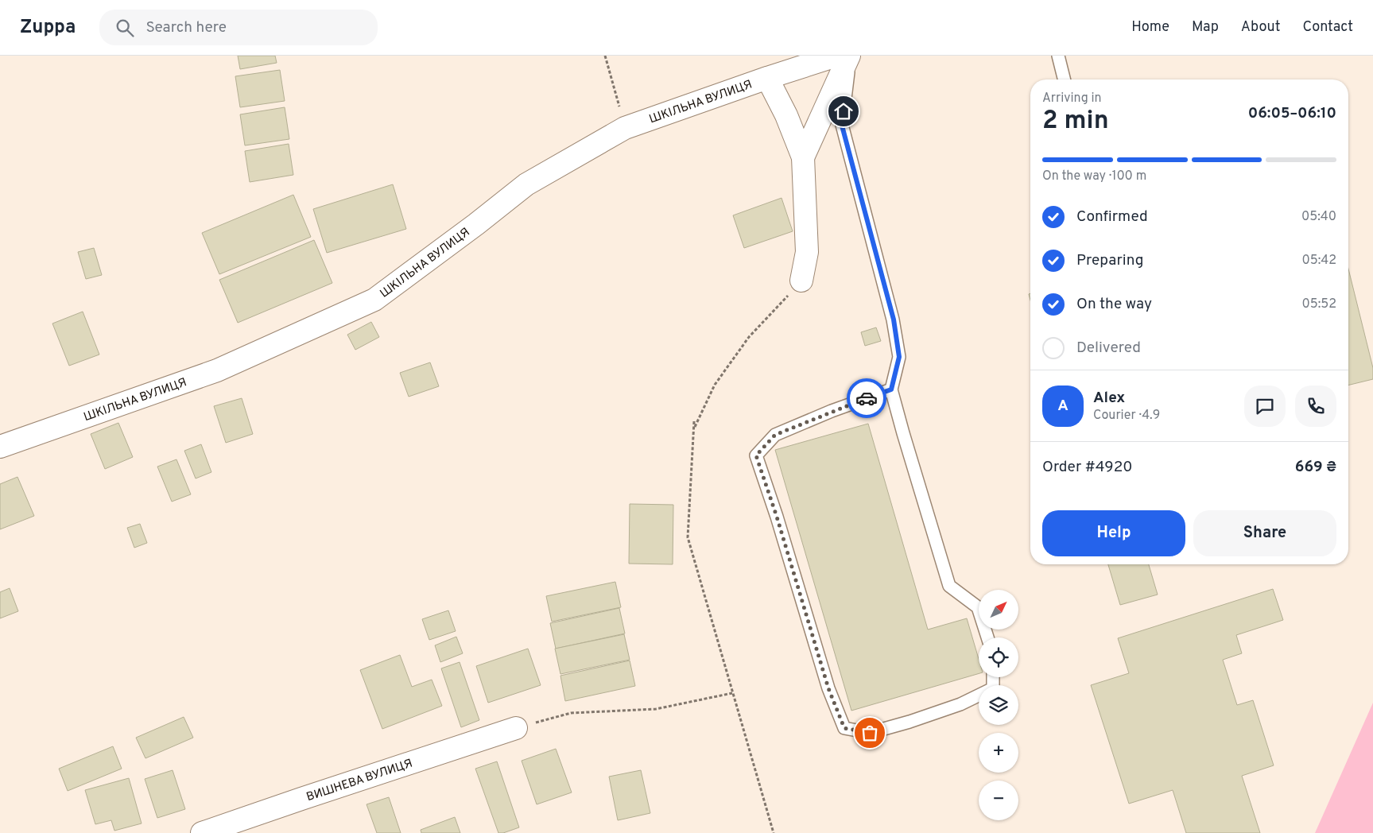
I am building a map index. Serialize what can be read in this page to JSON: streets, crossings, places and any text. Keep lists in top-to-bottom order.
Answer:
{
  "streets": {
    "street": ["ШКІЛЬНА ВУЛИЦЯ", "ВИШНЕВА ВУЛИЦЯ"]
  },
  "north": "top right",
  "page": {
    "header": "Zuppa",
    "search": "Search here",
    "nav": [
      "Home",
      "Map",
      "About",
      "Contact"
    ],
    "heading": ["2 min", "Arriving in", "06:05–06:10"],
    "panel": [
      "Alex",
      "Courier · 4.9",
      "Order #4920",
      "669 ₴"
    ],
    "bar": "On the way · 100 m",
    "list": [
      ["Confirmed", "05:40"],
      ["Preparing", "05:42"],
      ["On the way", "05:52"],
      "Delivered"
    ],
    "round": "A",
    "buttons": ["Help", "Share"],
    "map_buttons": ["+", "−"]
  }
}
